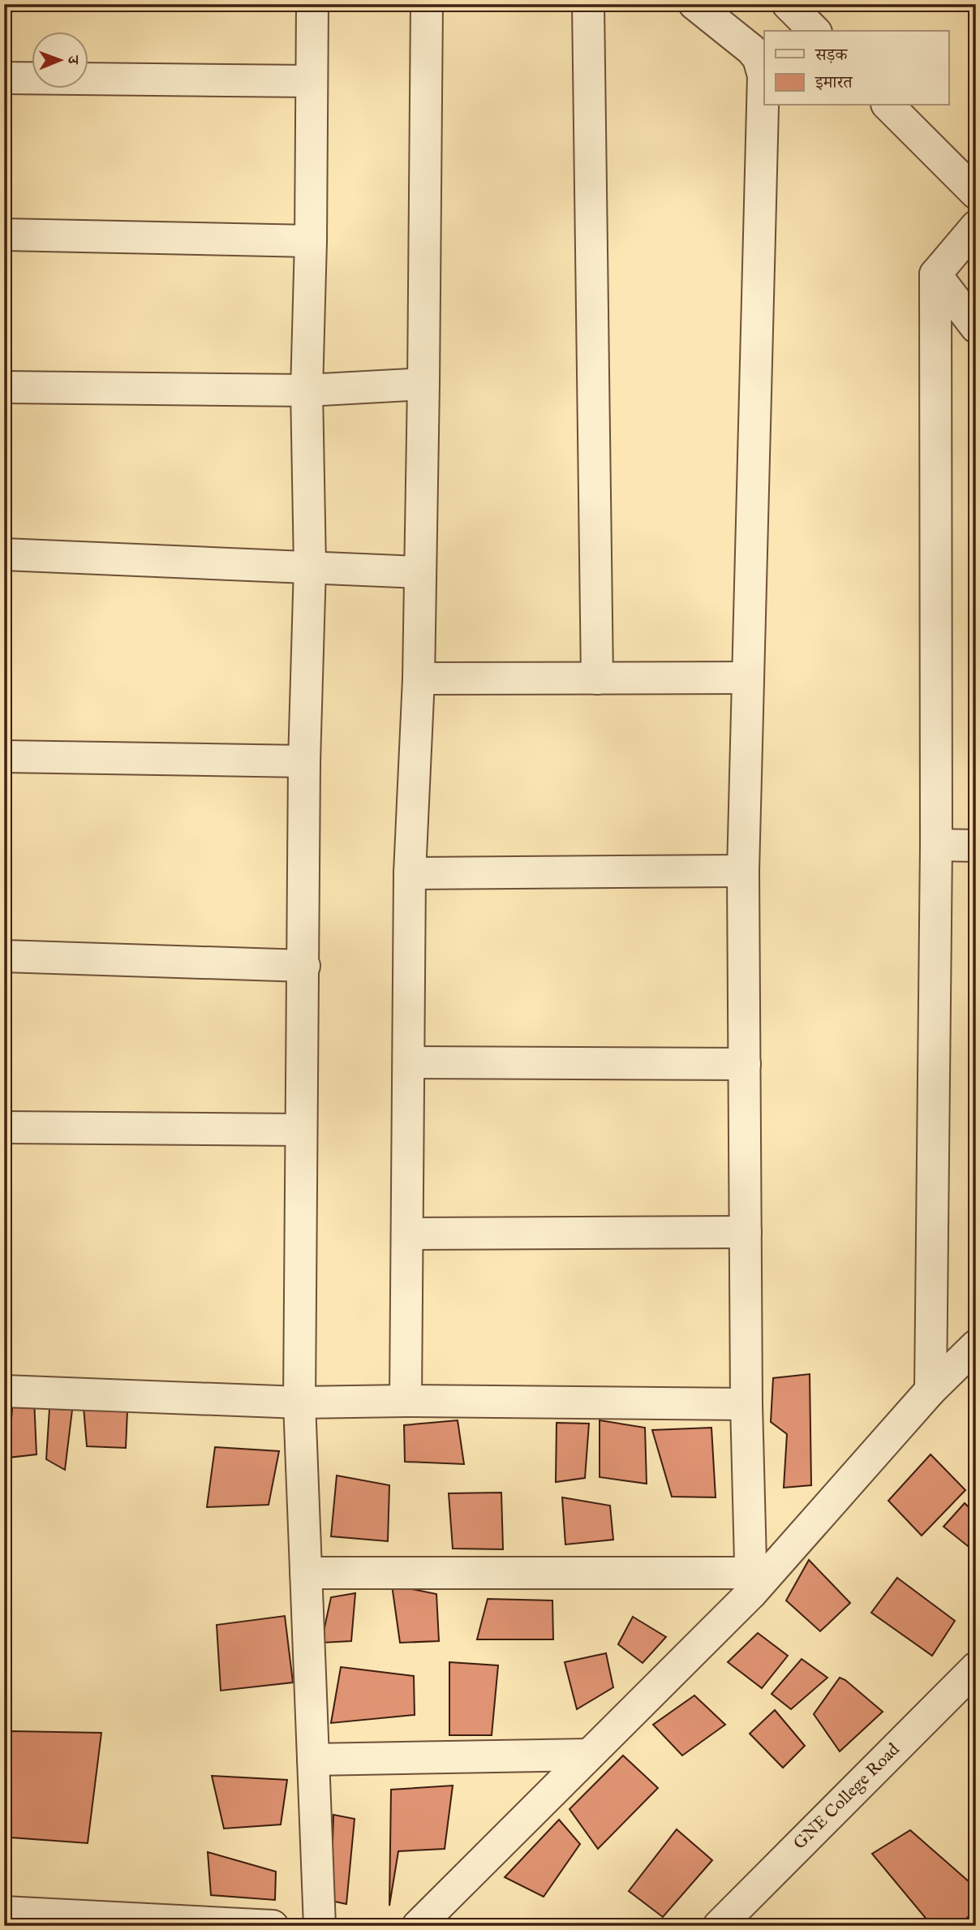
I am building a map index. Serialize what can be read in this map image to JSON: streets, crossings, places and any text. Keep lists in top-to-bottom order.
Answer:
{
  "streets": {
    "street": ["GNE College Road"]
  },
  "legend": ["सड़क", "इमारत"],
  "north": "right"
}
